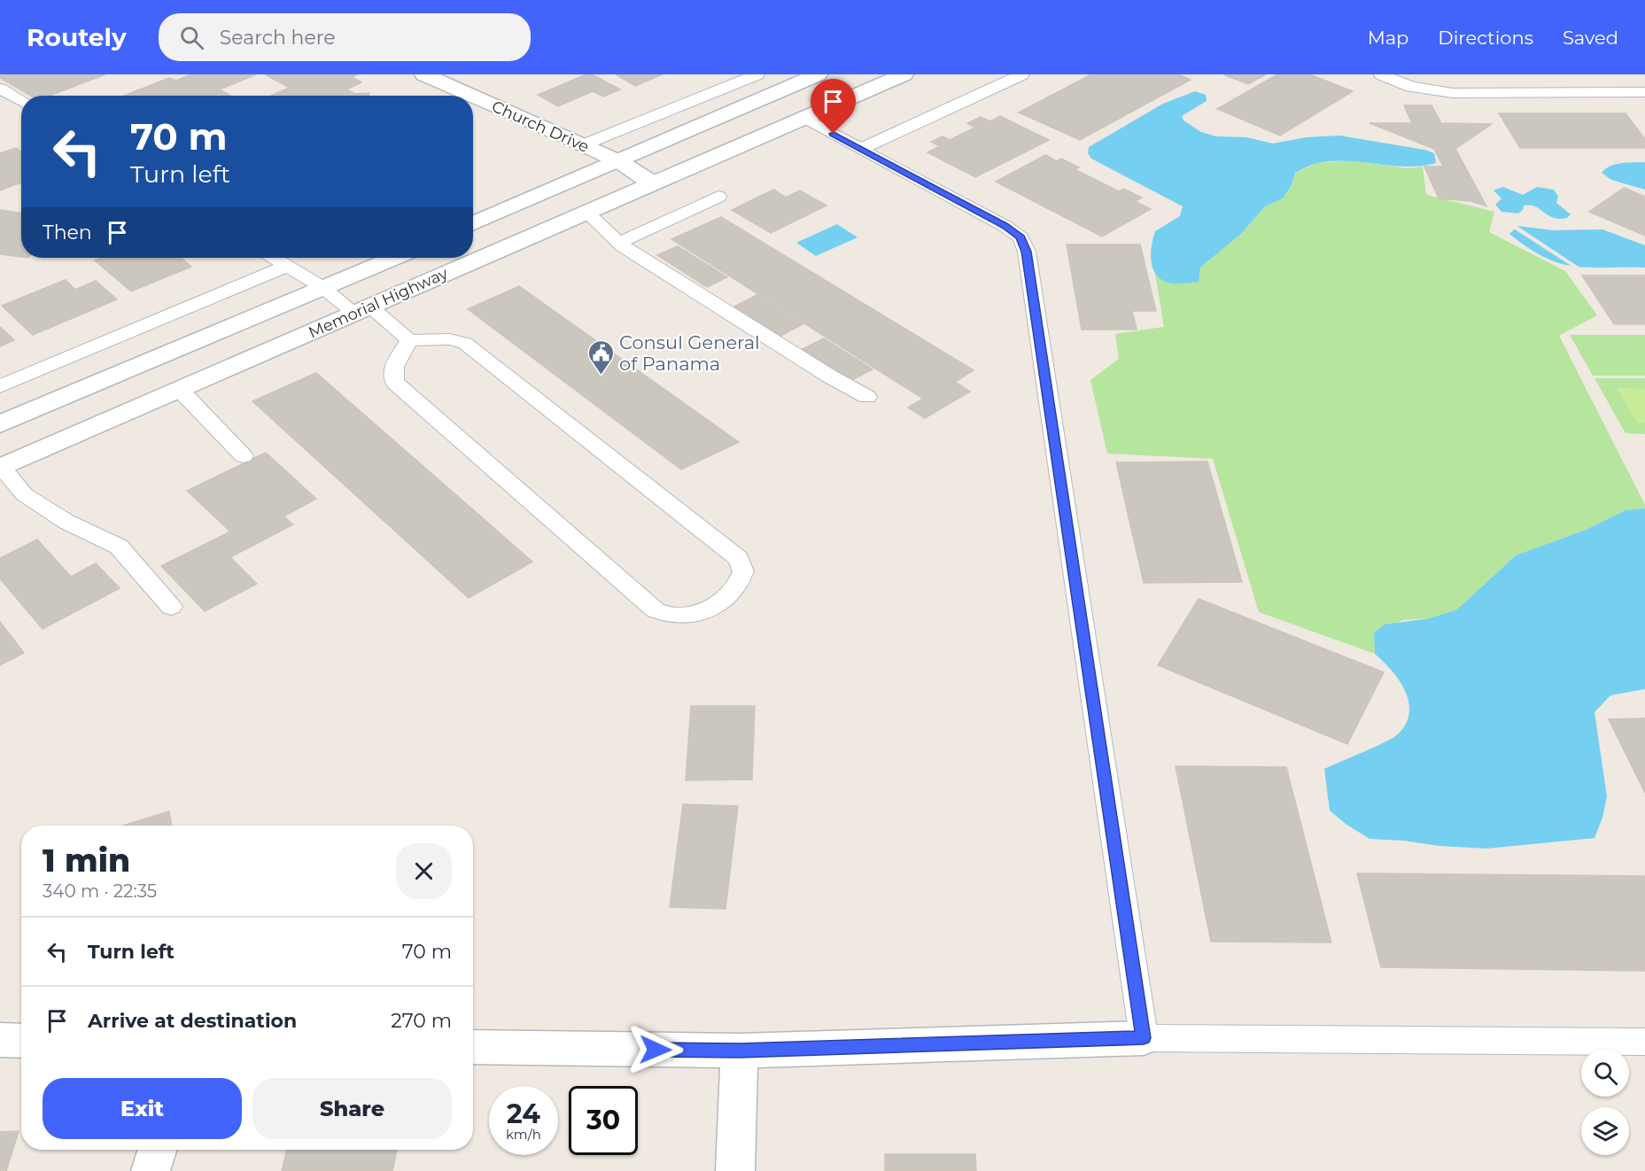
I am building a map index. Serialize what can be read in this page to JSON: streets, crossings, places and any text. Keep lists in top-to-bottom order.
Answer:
{
  "streets": {
    "main road": ["Church Drive", "Memorial Highway"]
  },
  "crossings": [
    ["Church Drive", "Memorial Highway"]
  ],
  "places": {
    "public building": ["Consul General of Panama"]
  },
  "page": {
    "header": "Routely",
    "search": "Search here",
    "nav": ["Map", "Directions", "Saved"],
    "turn": ["70 m", "Turn left"],
    "then": "Then",
    "heading": ["1 min", "340 m · 22:35"],
    "list": [
      {
        "name": "Turn left",
        "value": "70 m"
      },
      {
        "name": "Arrive at destination",
        "value": "270 m"
      }
    ],
    "buttons": ["Exit", "Share"],
    "speed": "24 km/h",
    "limit": "30"
  }
}
